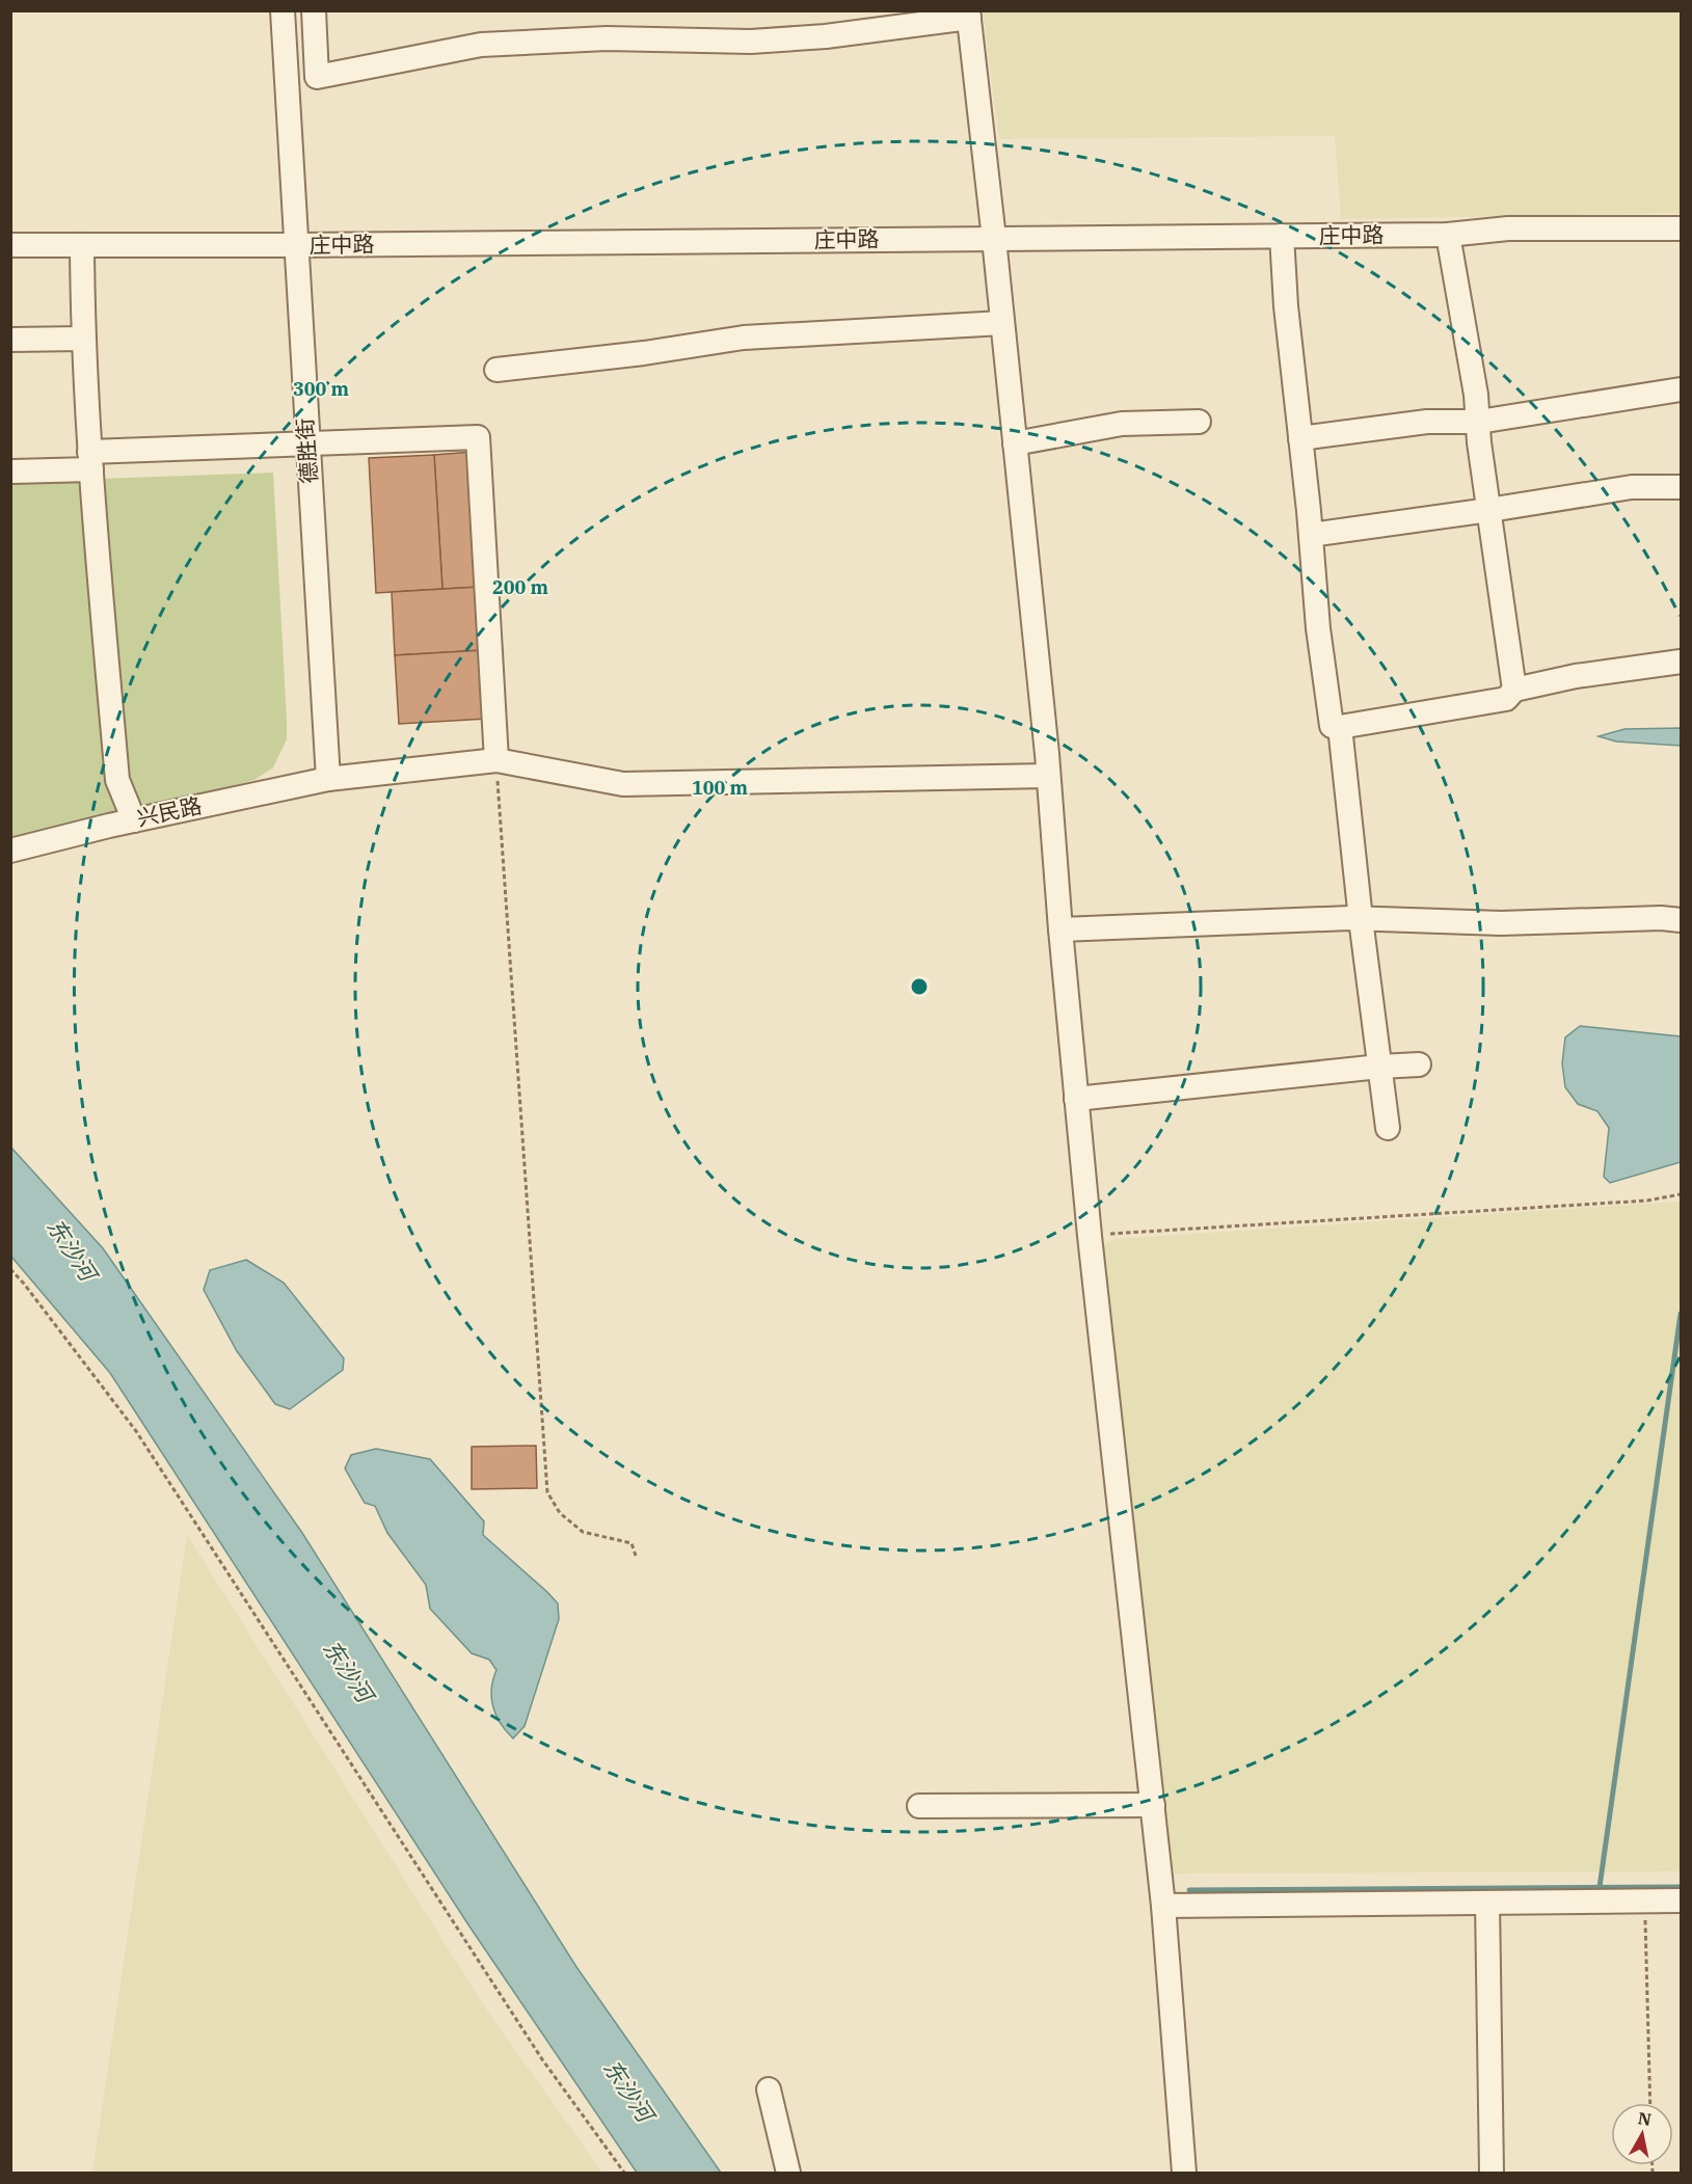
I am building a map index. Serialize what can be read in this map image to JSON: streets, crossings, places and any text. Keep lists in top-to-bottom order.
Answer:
{
  "streets": {
    "street": ["庄中路", "德胜街", "兴民路"]
  },
  "crossings": [
    ["庄中路", "德胜街"],
    ["德胜街", "兴民路"]
  ],
  "water": ["东沙河"],
  "north": "top",
  "rings": ["300 m", "200 m", "100 m"]
}
